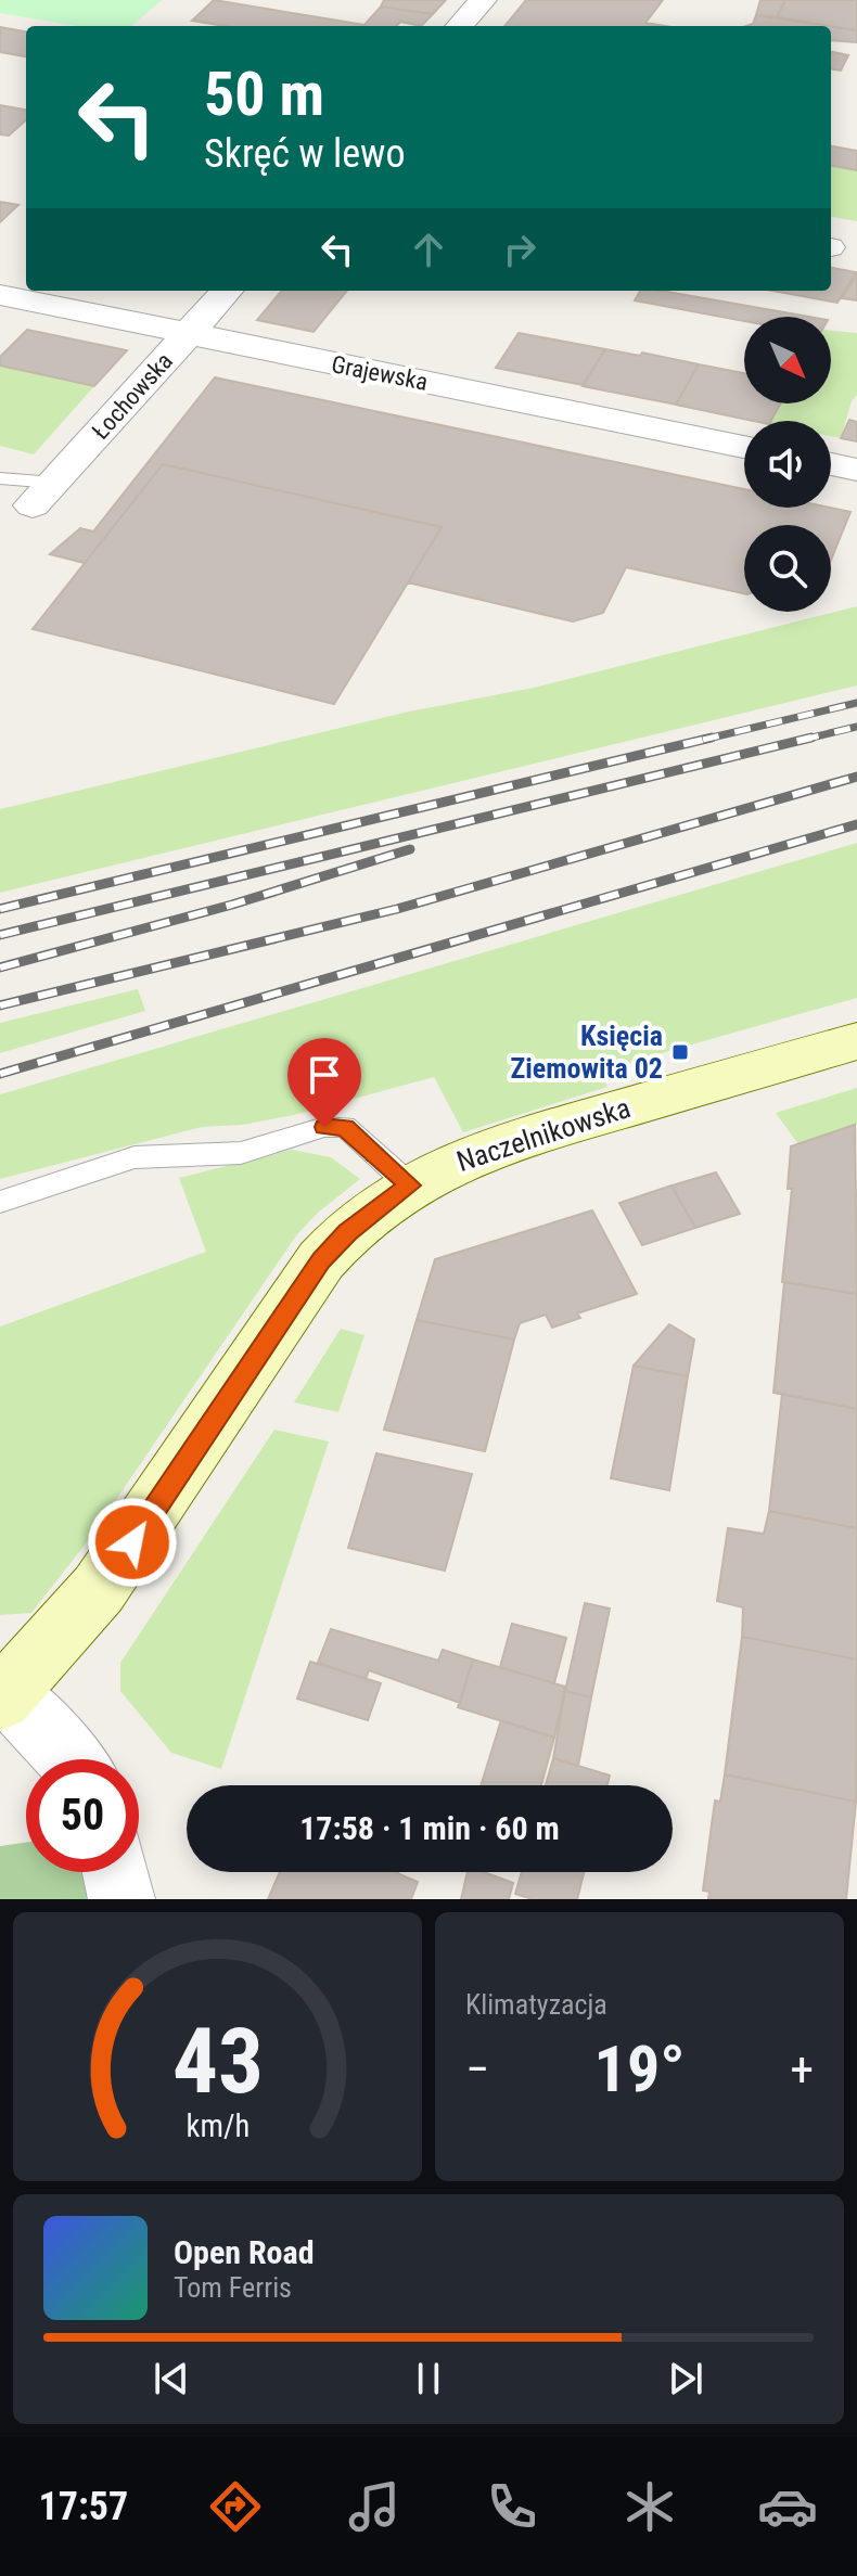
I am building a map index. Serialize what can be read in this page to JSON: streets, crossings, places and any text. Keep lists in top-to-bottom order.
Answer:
{
  "streets": {
    "main road": ["Naczelnikowska"],
    "street": ["Grajewska", "Łochowska"]
  },
  "crossings": [
    ["Grajewska", "Łochowska"]
  ],
  "places": {
    "transit": ["Księcia Ziemowita 02"]
  },
  "north": "bottom right",
  "page": {
    "turn": ["50 m", "Skręć w lewo"],
    "limit": "50",
    "trip": "17:58 · 1 min · 60 m",
    "tile": "Klimatyzacja",
    "heat": ["−", "19°", "+"],
    "song": ["Open Road", "Tom Ferris"],
    "tabs": "17:57",
    "gauge": ["43", "km/h"]
  }
}
